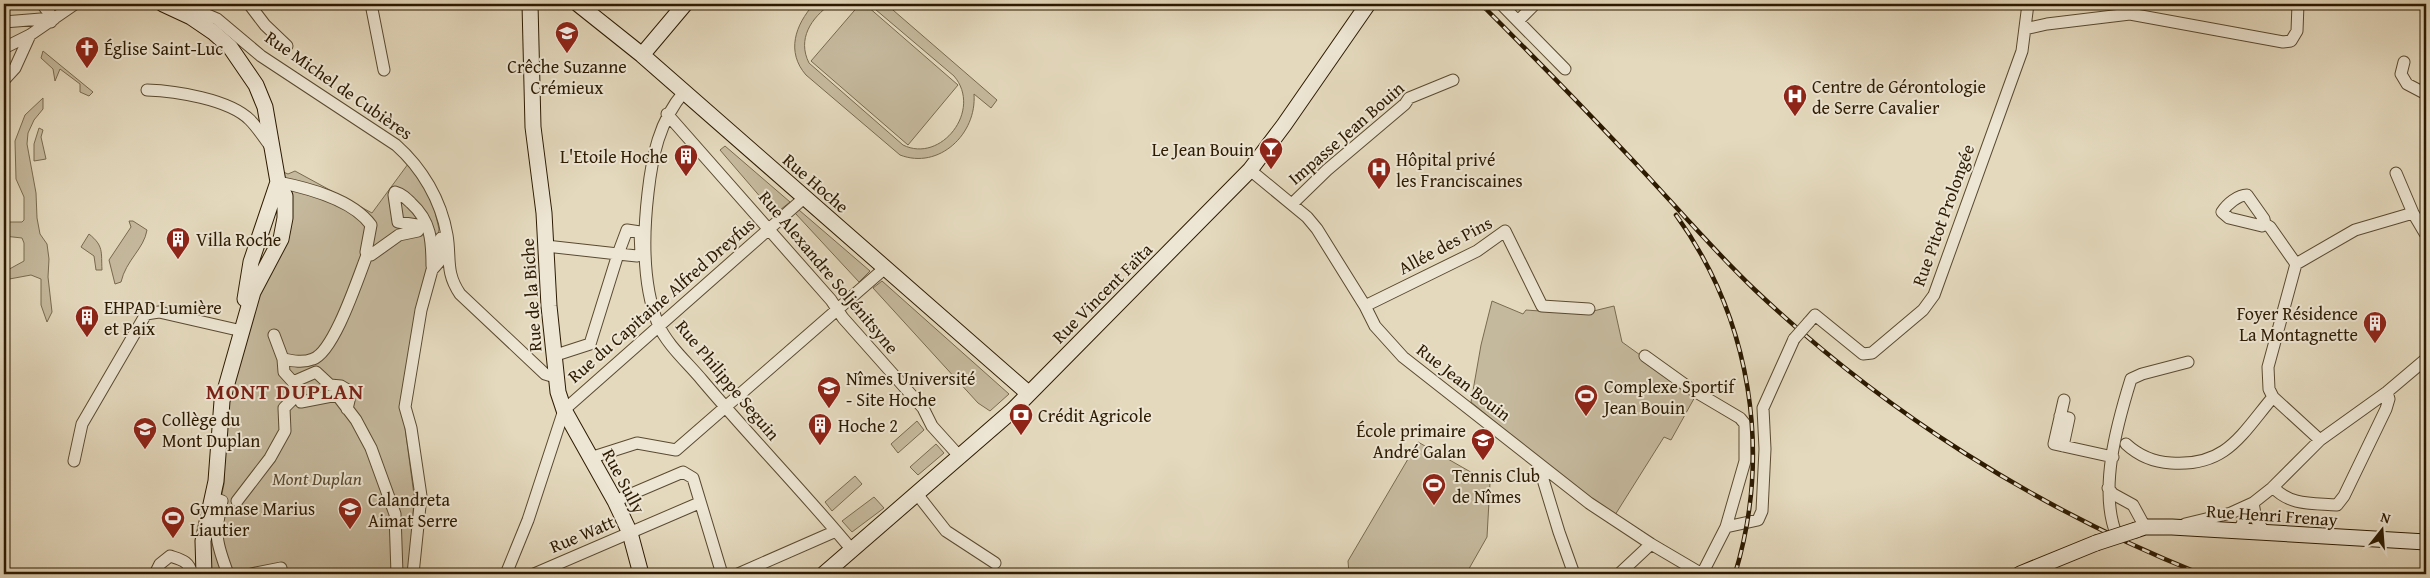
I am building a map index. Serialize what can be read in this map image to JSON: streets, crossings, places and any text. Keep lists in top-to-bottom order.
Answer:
{
  "streets": {
    "street": [
      "Rue Michel de Cubières",
      "Impasse Jean Bouin",
      "Rue Hoche",
      "Rue Pitot Prolongée",
      "Allée des Pins",
      "Rue Alexandre Soljénitsyne",
      "Rue Vincent Faïta",
      "Rue de la Biche",
      "Rue du Capitaine Alfred Dreyfus",
      "Rue Philippe Seguin",
      "Rue Jean Bouin",
      "Rue Sully",
      "Rue Henri Frenay",
      "Rue Watt"
    ]
  },
  "crossings": [
    ["Rue Michel de Cubières", "Rue de la Biche"],
    ["Impasse Jean Bouin", "Rue Jean Bouin"],
    ["Rue Hoche", "Rue Vincent Faïta"],
    ["Rue Hoche", "Rue du Capitaine Alfred Dreyfus"],
    ["Rue Hoche", "Rue Philippe Seguin"],
    ["Allée des Pins", "Rue Jean Bouin"],
    ["Rue Alexandre Soljénitsyne", "Rue Vincent Faïta"],
    ["Rue Alexandre Soljénitsyne", "Rue du Capitaine Alfred Dreyfus"],
    ["Rue Alexandre Soljénitsyne", "Rue Philippe Seguin"],
    ["Rue Vincent Faïta", "Rue Philippe Seguin"],
    ["Rue Vincent Faïta", "Rue Jean Bouin"],
    ["Rue de la Biche", "Rue du Capitaine Alfred Dreyfus"],
    ["Rue de la Biche", "Rue Sully"],
    ["Rue du Capitaine Alfred Dreyfus", "Rue Philippe Seguin"],
    ["Rue du Capitaine Alfred Dreyfus", "Rue Sully"],
    ["Rue Sully", "Rue Watt"]
  ],
  "districts": ["MONT DUPLAN"],
  "parks": ["Mont Duplan"],
  "places": {
    "school or university": [
      "Crêche Suzanne Crémieux",
      "Nîmes Université - Site Hoche",
      "Collège du Mont Duplan",
      "École primaire André Galan",
      "Calandreta Aimat Serre"
    ],
    "church": ["Église Saint-Luc"],
    "hospital": ["Centre de Gérontologie de Serre Cavalier", "Hôpital privé les Franciscaines"],
    "bar": ["Le Jean Bouin"],
    "building": [
      "L'Etoile Hoche",
      "Villa Roche",
      "EHPAD Lumière et Paix",
      "Foyer Résidence La Montagnette",
      "Hoche 2"
    ],
    "sports": ["Complexe Sportif Jean Bouin", "Tennis Club de Nîmes", "Gymnase Marius Liautier"],
    "bank": ["Crédit Agricole"]
  },
  "north": "top"
}
